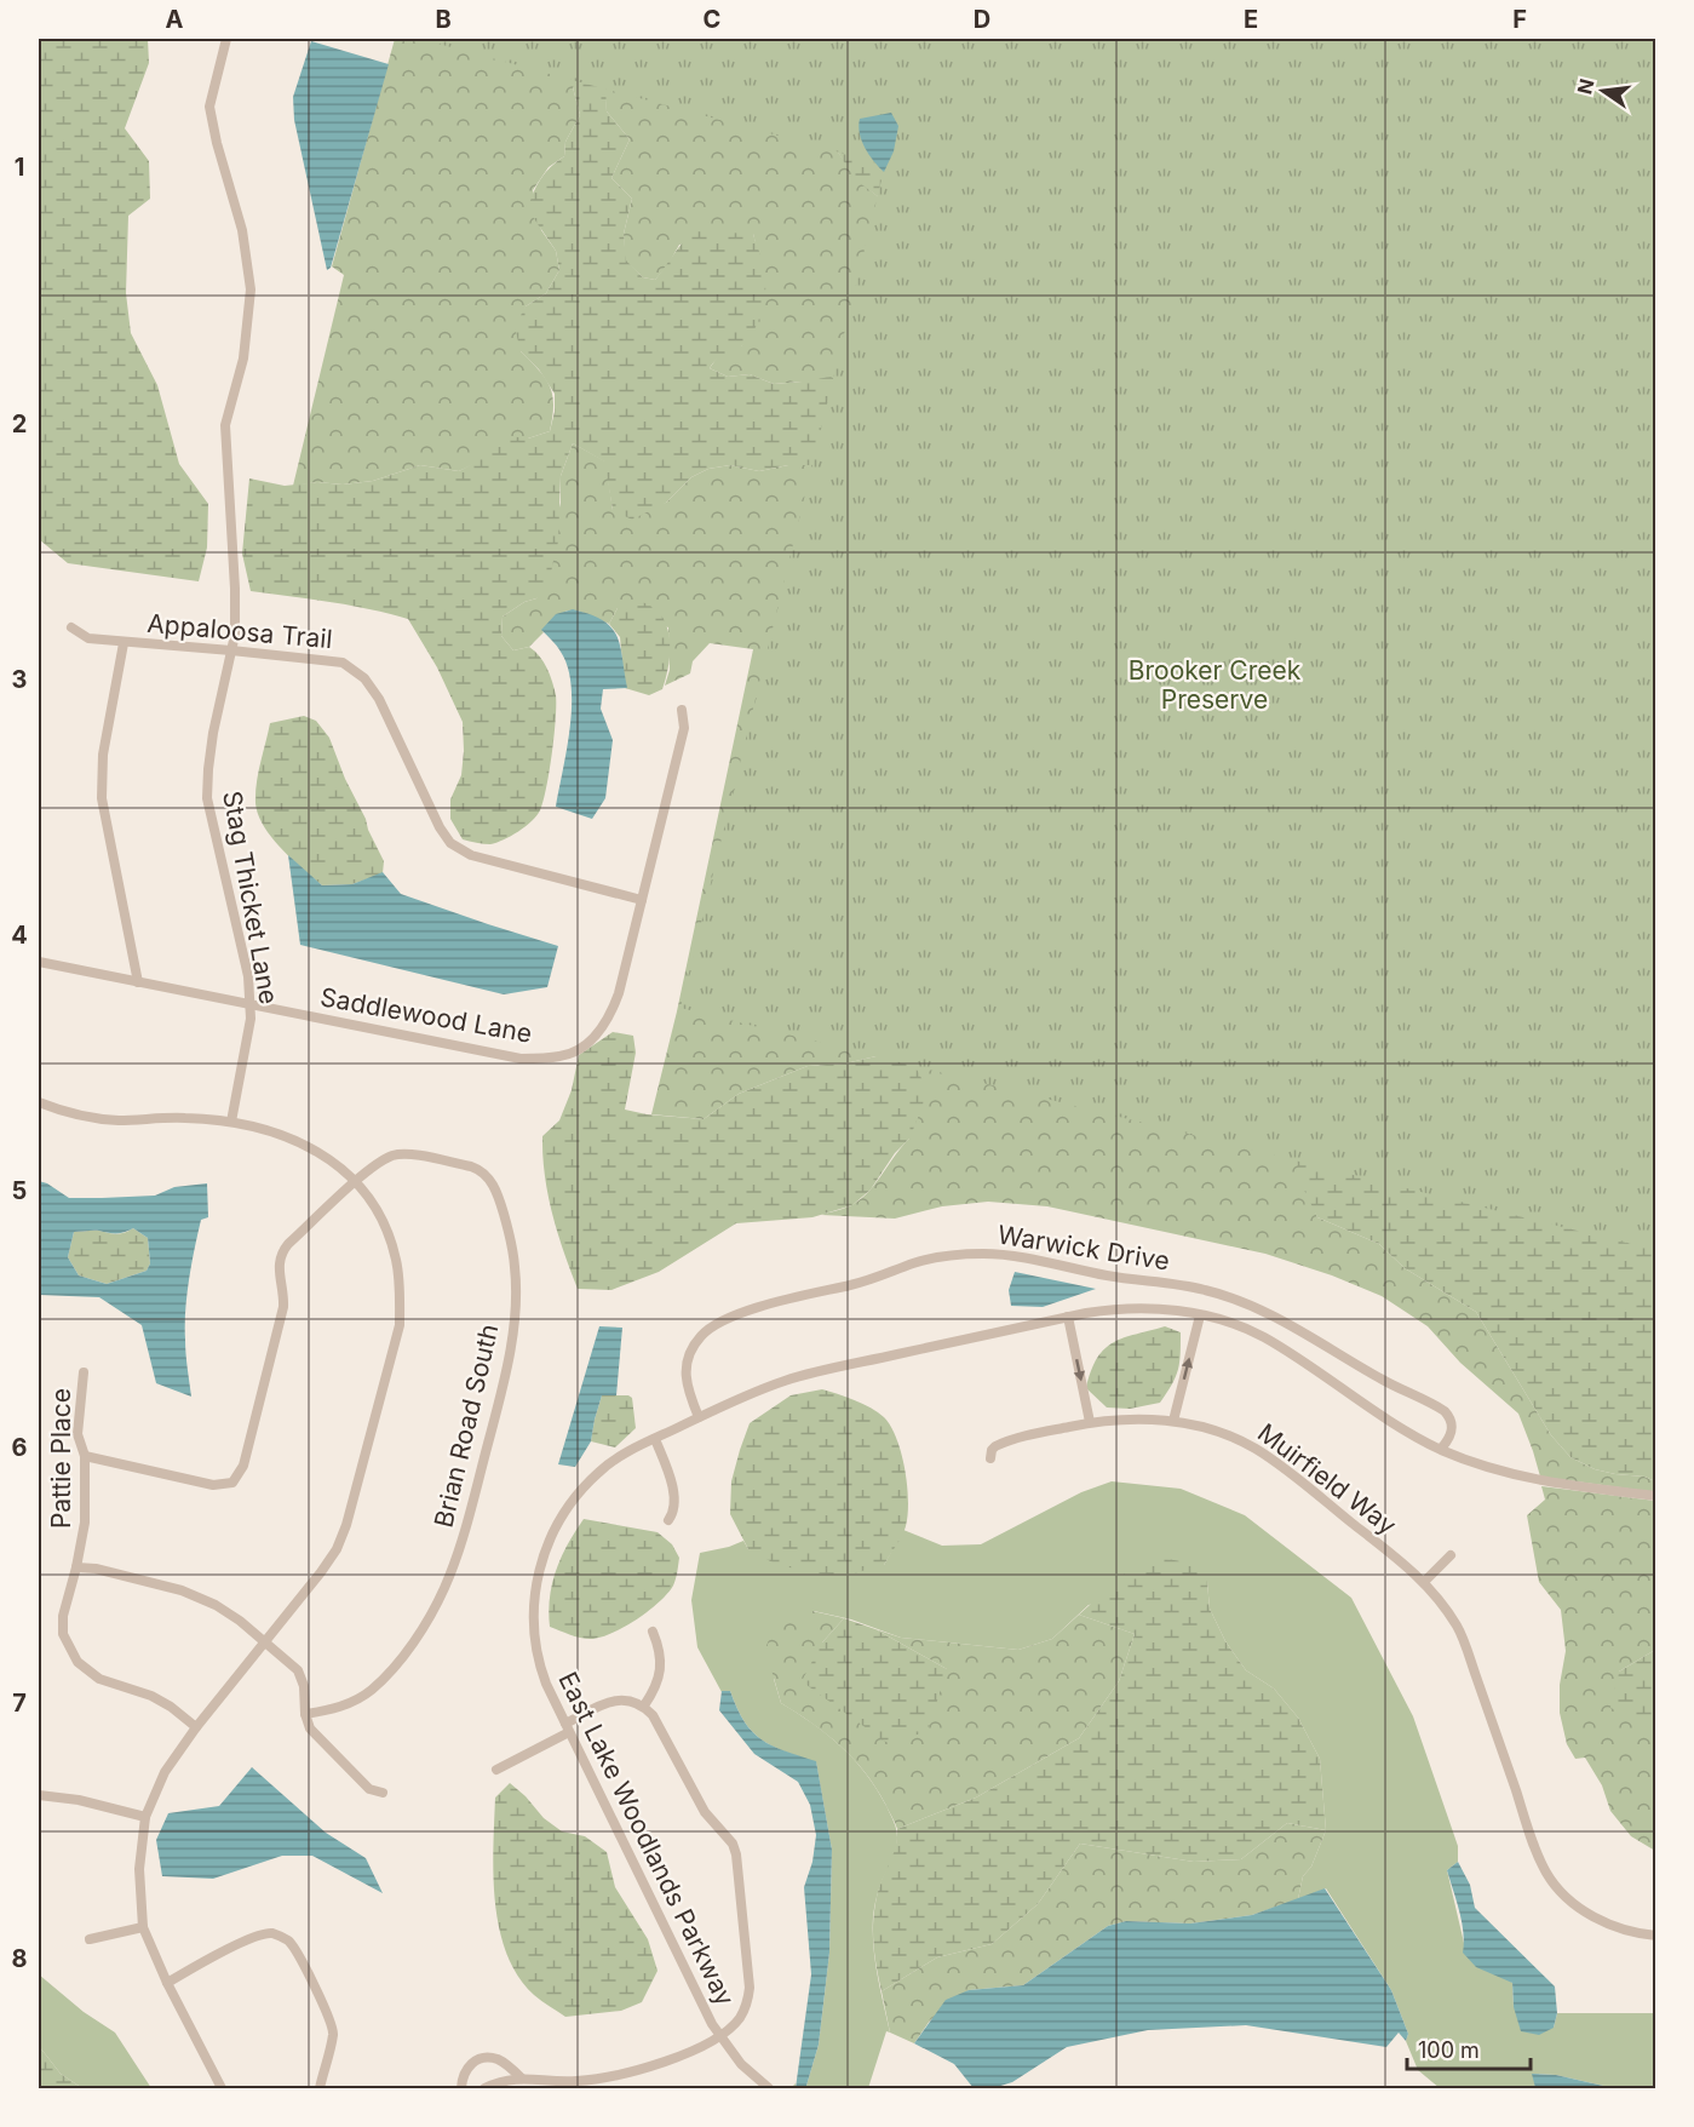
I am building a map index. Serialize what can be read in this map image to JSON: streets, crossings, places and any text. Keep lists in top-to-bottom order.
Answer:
{
  "streets": {
    "street": [
      "Appaloosa Trail",
      "Stag Thicket Lane",
      "Saddlewood Lane",
      "Warwick Drive",
      "Brian Road South",
      "Pattie Place",
      "Muirfield Way",
      "East Lake Woodlands Parkway"
    ]
  },
  "crossings": [
    ["Appaloosa Trail", "Stag Thicket Lane"],
    ["Appaloosa Trail", "Saddlewood Lane"],
    ["Stag Thicket Lane", "Saddlewood Lane"],
    ["Warwick Drive", "East Lake Woodlands Parkway"]
  ],
  "parks": ["Brooker Creek Preserve"],
  "scale_bar": "100 m",
  "north": "left",
  "grid": {
    "columns": [
      "A",
      "B",
      "C",
      "D",
      "E",
      "F"
    ],
    "rows": [
      "1",
      "2",
      "3",
      "4",
      "5",
      "6",
      "7",
      "8"
    ]
  }
}
